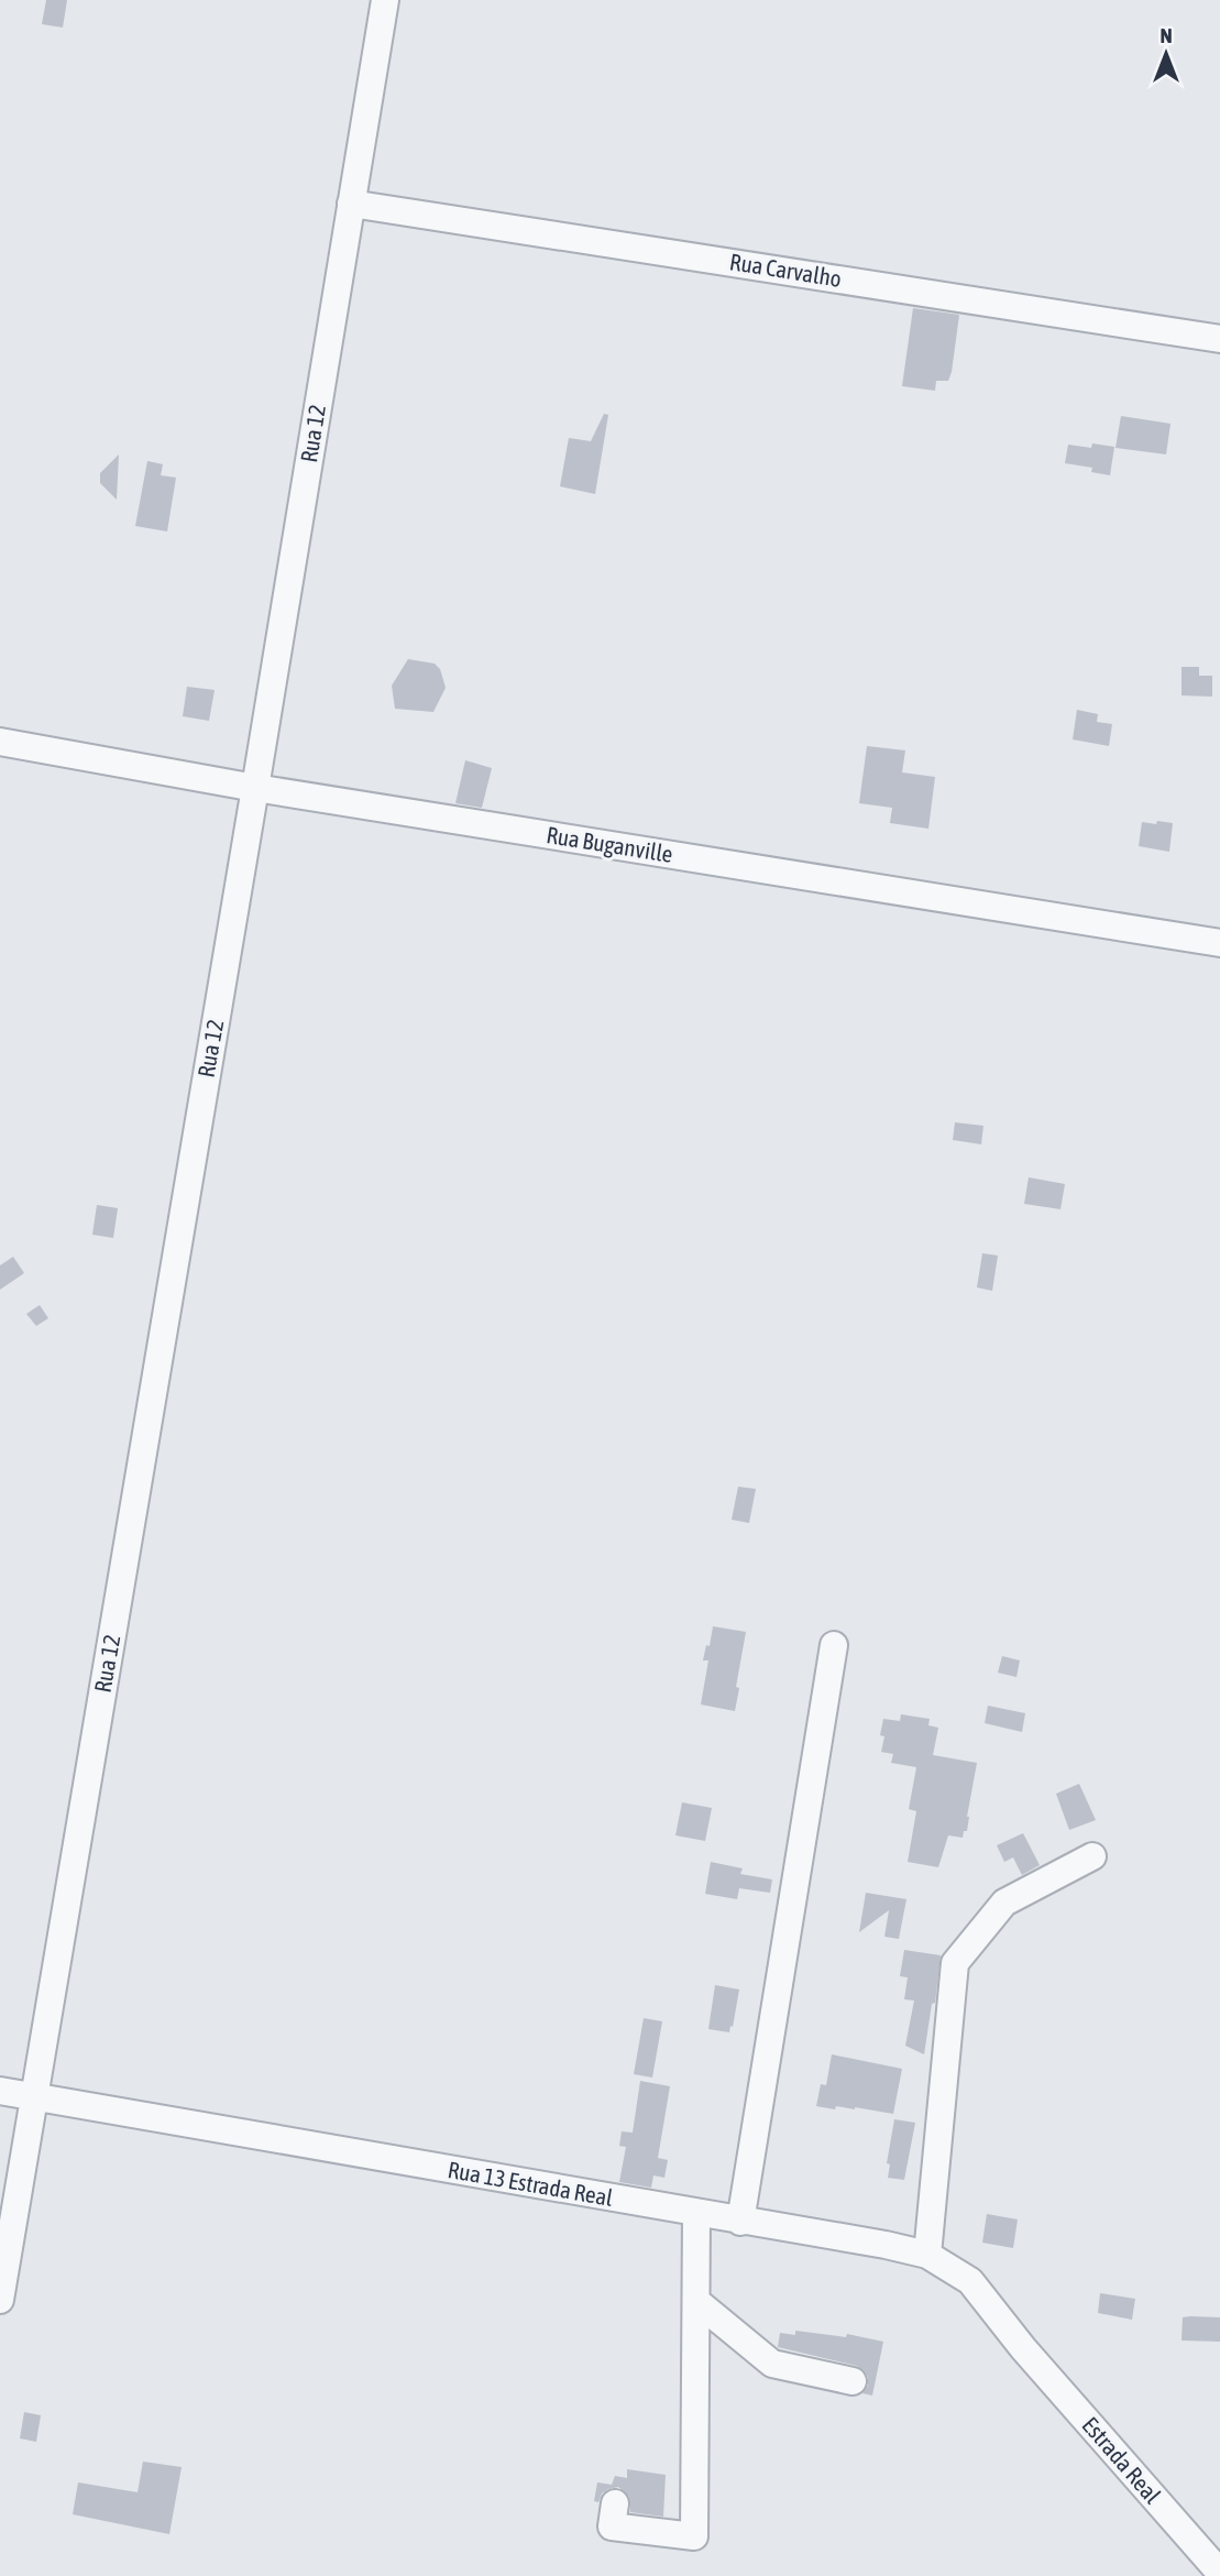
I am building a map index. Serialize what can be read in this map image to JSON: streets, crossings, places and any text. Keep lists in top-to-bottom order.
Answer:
{
  "streets": {
    "street": [
      "Rua Carvalho",
      "Rua 12",
      "Rua Buganville",
      "Rua 13 Estrada Real",
      "Estrada Real"
    ]
  },
  "crossings": [
    ["Rua Carvalho", "Rua 12"],
    ["Rua 12", "Rua Buganville"],
    ["Rua 12", "Rua 13 Estrada Real"],
    ["Rua 13 Estrada Real", "Estrada Real"]
  ],
  "north": "top"
}
